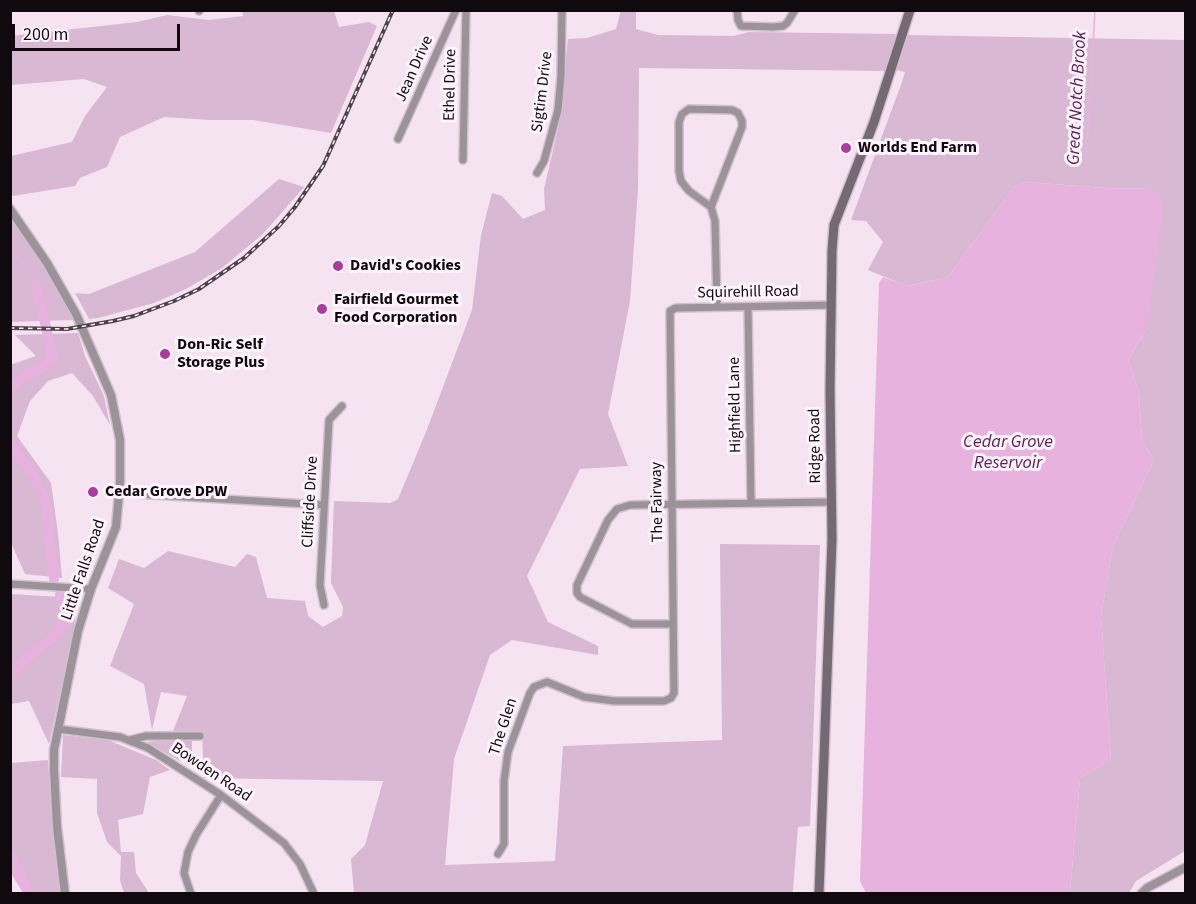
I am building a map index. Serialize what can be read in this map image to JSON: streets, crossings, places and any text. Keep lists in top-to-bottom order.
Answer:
{
  "streets": {
    "main road": ["Ridge Road"],
    "street": [
      "Jean Drive",
      "Ethel Drive",
      "Sigtim Drive",
      "Squirehill Road",
      "Highfield Lane",
      "Cliffside Drive",
      "The Fairway",
      "Little Falls Road",
      "The Glen",
      "Bowden Road"
    ]
  },
  "crossings": [
    ["Squirehill Road", "Highfield Lane"],
    ["Squirehill Road", "Ridge Road"],
    ["Squirehill Road", "The Fairway"],
    ["The Fairway", "The Glen"],
    ["Little Falls Road", "Bowden Road"]
  ],
  "water": ["Great Notch Brook", "Cedar Grove Reservoir"],
  "places": [
    "Worlds End Farm",
    "David's Cookies",
    "Fairfield Gourmet Food Corporation",
    "Don-Ric Self Storage Plus",
    "Cedar Grove DPW"
  ],
  "scale_bar": "200 m"
}
